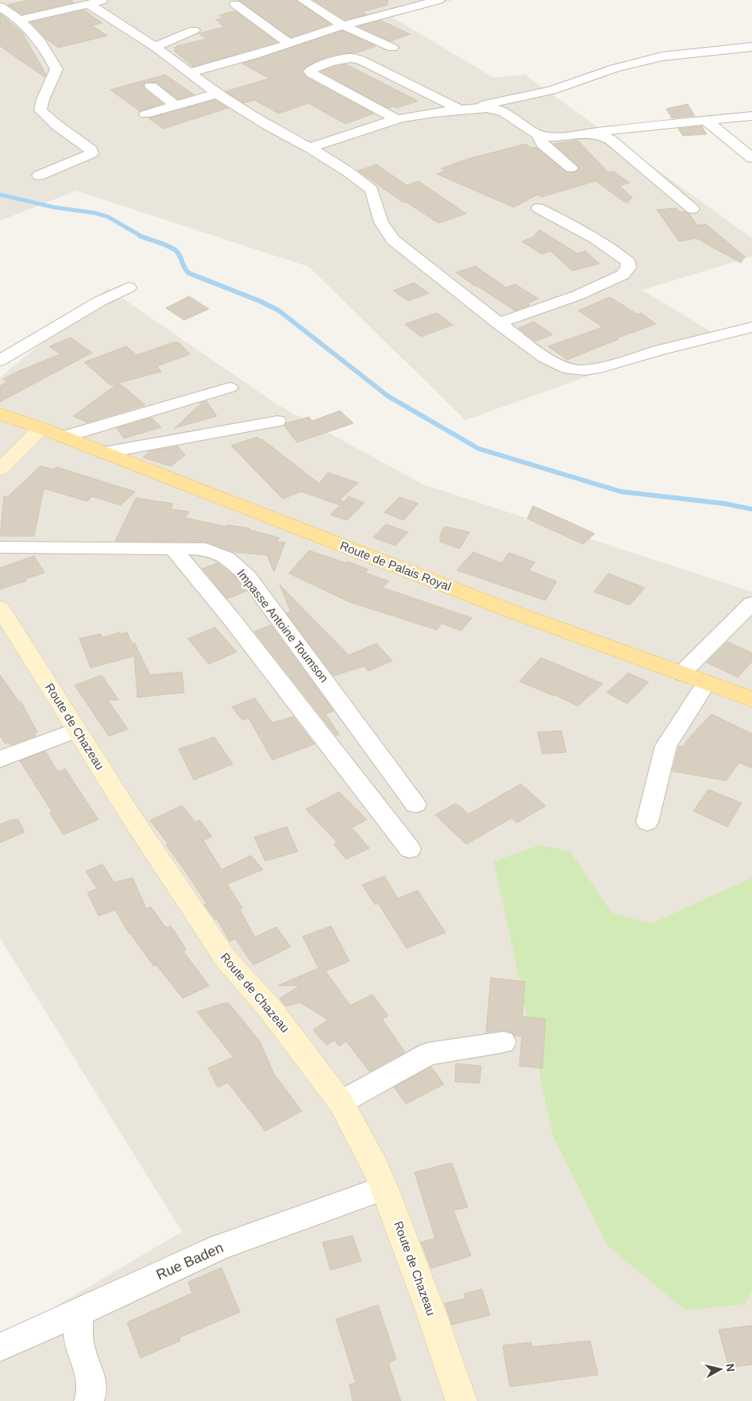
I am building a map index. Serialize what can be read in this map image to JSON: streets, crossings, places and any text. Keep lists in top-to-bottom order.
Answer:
{
  "streets": {
    "main road": ["Route de Palais Royal", "Route de Chazeau"],
    "street": ["Impasse Antoine Toumson", "Rue Baden"]
  },
  "crossings": [
    ["Route de Chazeau", "Rue Baden"]
  ],
  "north": "right"
}
